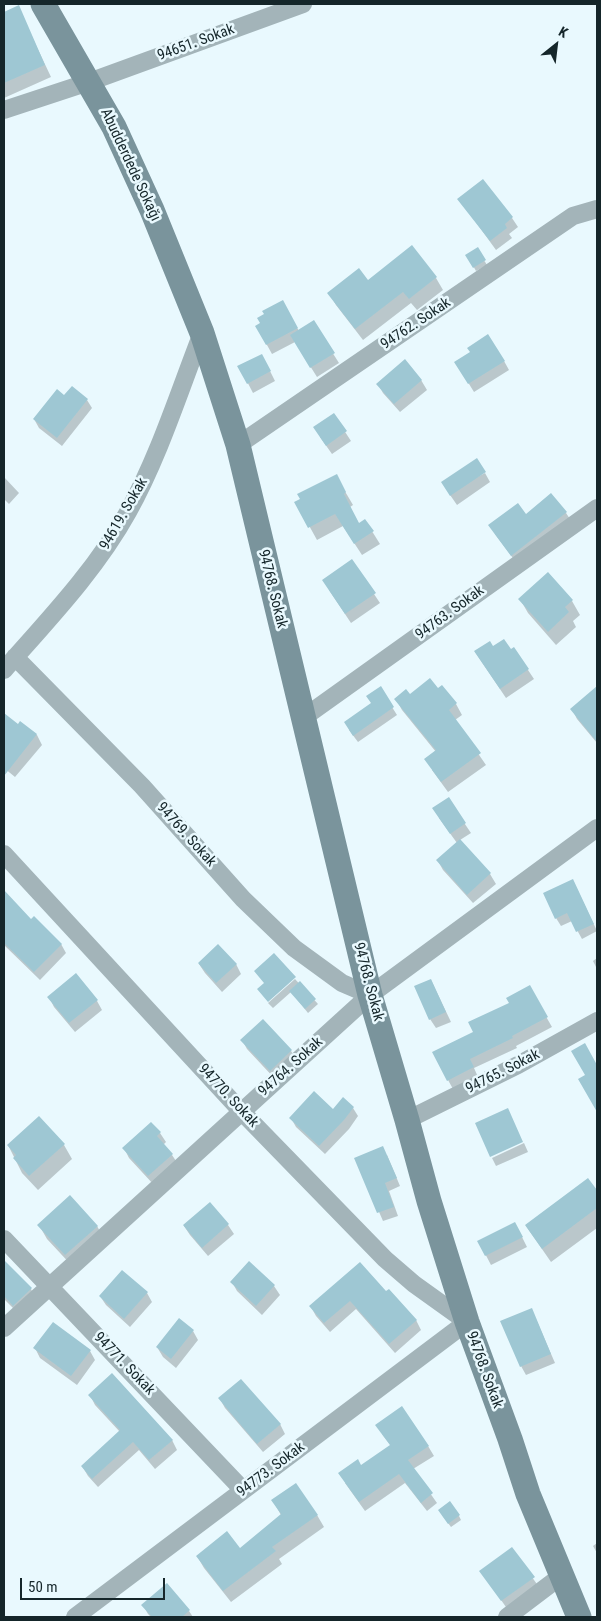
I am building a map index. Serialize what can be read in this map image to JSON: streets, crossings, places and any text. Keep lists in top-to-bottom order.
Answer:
{
  "streets": {
    "street": [
      "94651. Sokak",
      "Abudderdede Sokağı",
      "94762. Sokak",
      "94619. Sokak",
      "94768. Sokak",
      "94763. Sokak",
      "94769. Sokak",
      "94764. Sokak",
      "94765. Sokak",
      "94770. Sokak",
      "94771. Sokak",
      "94773. Sokak"
    ]
  },
  "crossings": [
    ["94651. Sokak", "Abudderdede Sokağı"],
    ["Abudderdede Sokağı", "94619. Sokak"],
    ["Abudderdede Sokağı", "94768. Sokak"],
    ["94762. Sokak", "94768. Sokak"],
    ["94619. Sokak", "94768. Sokak"],
    ["94619. Sokak", "94769. Sokak"],
    ["94768. Sokak", "94763. Sokak"],
    ["94768. Sokak", "94769. Sokak"],
    ["94768. Sokak", "94764. Sokak"],
    ["94768. Sokak", "94765. Sokak"],
    ["94768. Sokak", "94770. Sokak"],
    ["94768. Sokak", "94773. Sokak"],
    ["94769. Sokak", "94764. Sokak"],
    ["94764. Sokak", "94770. Sokak"],
    ["94764. Sokak", "94771. Sokak"],
    ["94770. Sokak", "94773. Sokak"],
    ["94771. Sokak", "94773. Sokak"]
  ],
  "scale_bar": "50 m",
  "north": "top right"
}
